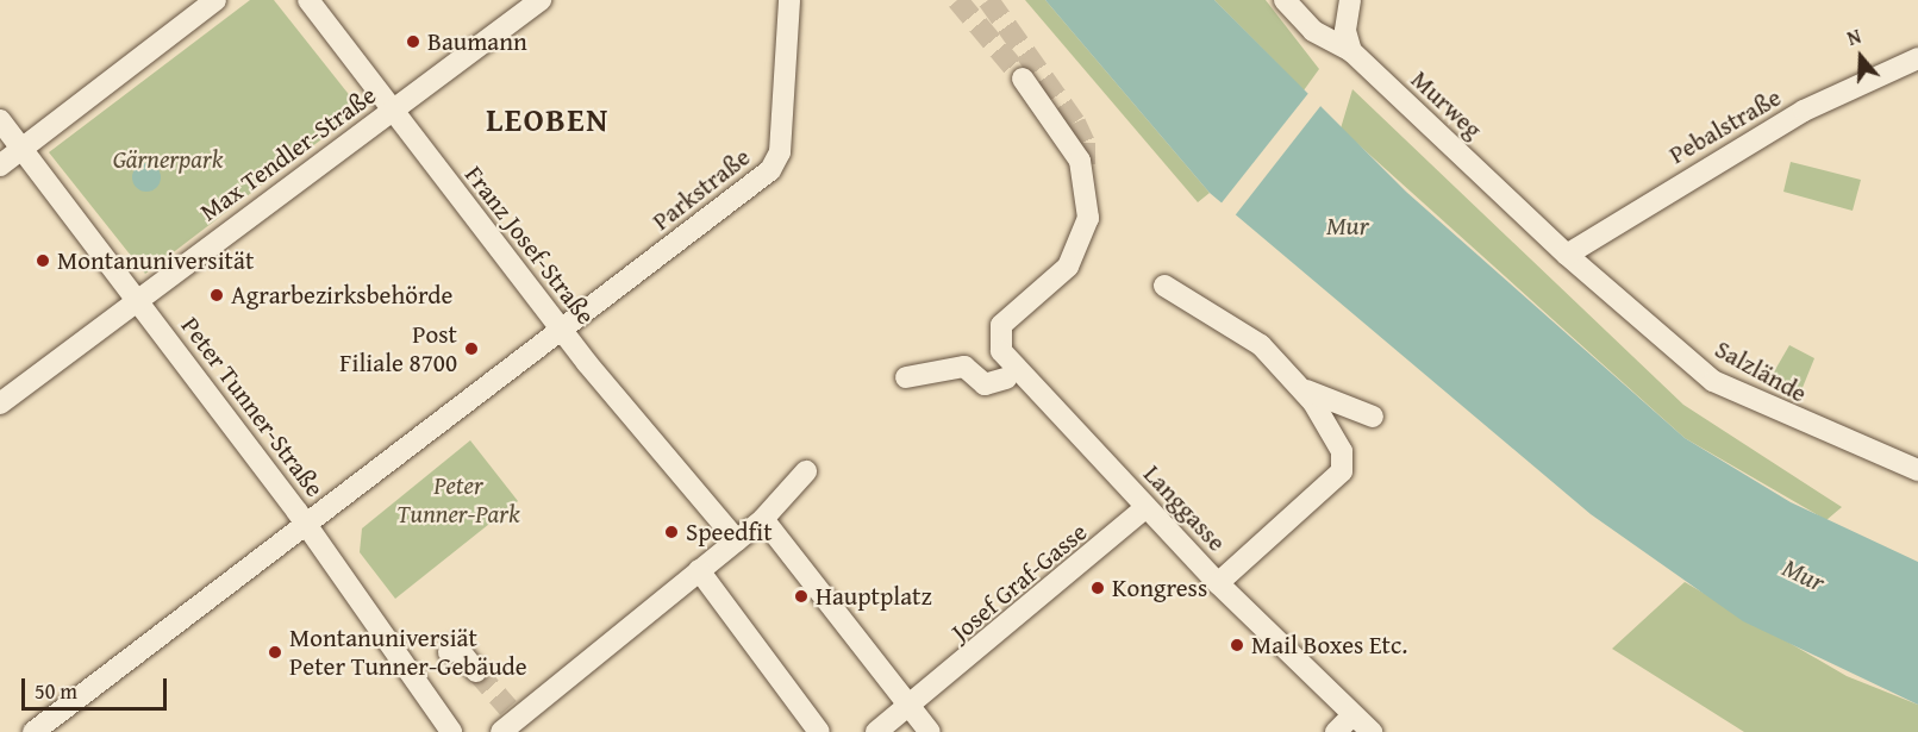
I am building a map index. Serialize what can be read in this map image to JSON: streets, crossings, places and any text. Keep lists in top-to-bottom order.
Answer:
{
  "streets": {
    "street": [
      "Murweg",
      "Pebalstraße",
      "Max Tendler-Straße",
      "Parkstraße",
      "Franz Josef-Straße",
      "Salzlände",
      "Peter Tunner-Straße",
      "Langgasse",
      "Josef Graf-Gasse"
    ]
  },
  "crossings": [
    ["Murweg", "Pebalstraße"],
    ["Murweg", "Salzlände"],
    ["Pebalstraße", "Salzlände"],
    ["Max Tendler-Straße", "Franz Josef-Straße"],
    ["Max Tendler-Straße", "Peter Tunner-Straße"],
    ["Parkstraße", "Franz Josef-Straße"],
    ["Parkstraße", "Peter Tunner-Straße"],
    ["Langgasse", "Josef Graf-Gasse"]
  ],
  "districts": ["LEOBEN"],
  "water": ["Mur"],
  "parks": ["Gärnerpark", "Peter Tunner-Park"],
  "places": [
    "Baumann",
    "Montanuniversität",
    "Agrarbezirksbehörde",
    "Post Filiale 8700",
    "Speedfit",
    "Kongress",
    "Hauptplatz",
    "Mail Boxes Etc.",
    "Montanuniversiät Peter Tunner-Gebäude"
  ],
  "scale_bar": "50 m",
  "north": "top"
}
